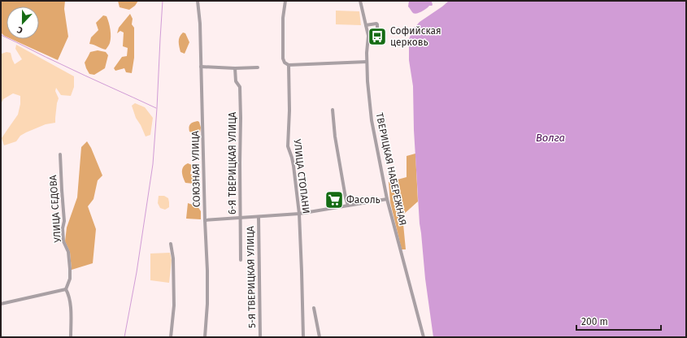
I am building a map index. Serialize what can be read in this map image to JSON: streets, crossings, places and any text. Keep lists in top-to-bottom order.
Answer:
{
  "streets": {
    "street": [
      "6-Я ТВЕРИЦКАЯ УЛИЦА",
      "СОЮЗНАЯ УЛИЦА",
      "ТВЕРИЦКАЯ НАБЕРЕЖНАЯ",
      "УЛИЦА СТОПАНИ",
      "УЛИЦА СЕДОВА",
      "5-Я ТВЕРИЦКАЯ УЛИЦА"
    ]
  },
  "water": ["Волга"],
  "places": {
    "bus stop": ["Софийская церковь"],
    "supermarket": ["Фасоль"]
  },
  "scale_bar": "200 m",
  "north": "bottom"
}
